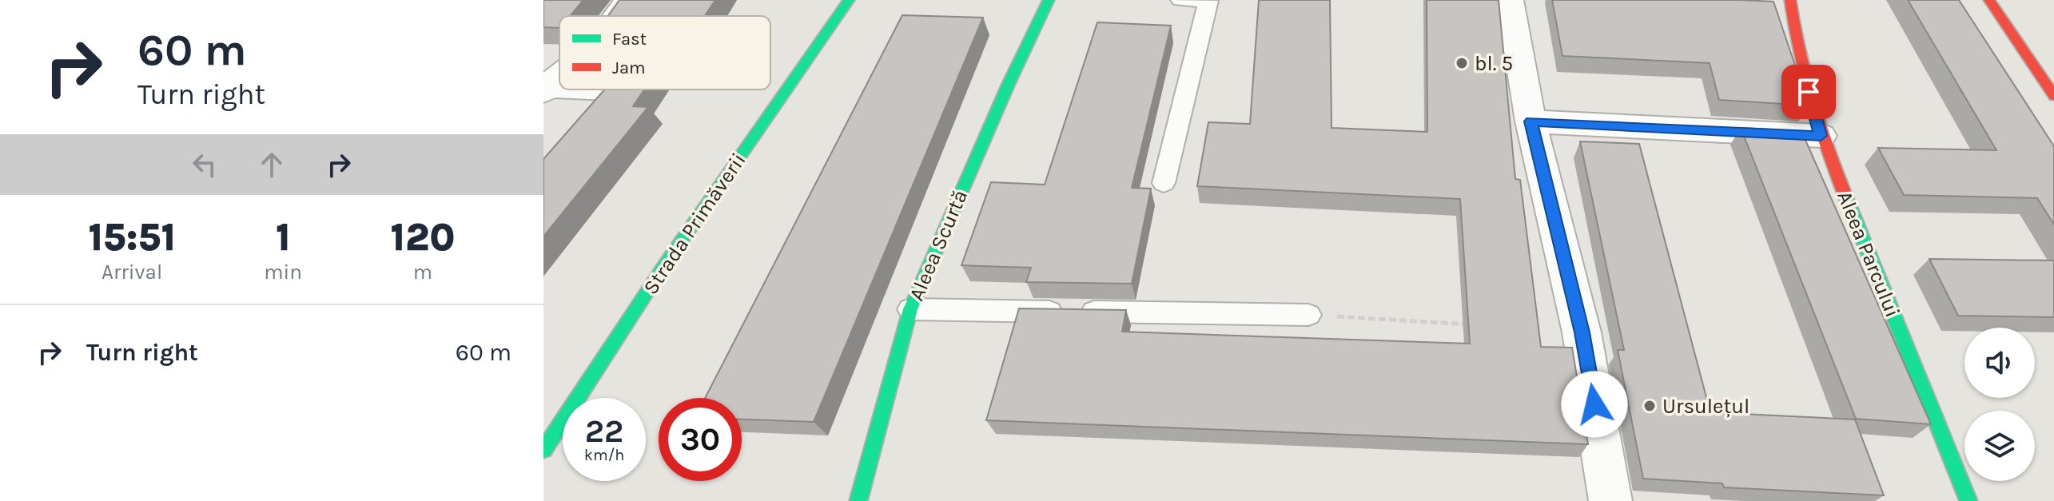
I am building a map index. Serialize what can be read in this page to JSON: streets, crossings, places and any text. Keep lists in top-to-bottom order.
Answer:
{
  "streets": {
    "street": ["Strada Primăverii", "Aleea Scurtă", "Aleea Parcului"]
  },
  "places": ["bl. 5", "Ursulețul"],
  "legend": ["Fast", "Jam"],
  "page": {
    "turn": ["60 m", "Turn right"],
    "eta": [
      "15:51",
      "Arrival",
      "1",
      "min",
      "120",
      "m"
    ],
    "list": [
      {
        "name": "Turn right",
        "value": "60 m"
      }
    ],
    "speed": "22 km/h",
    "limit": "30"
  }
}
